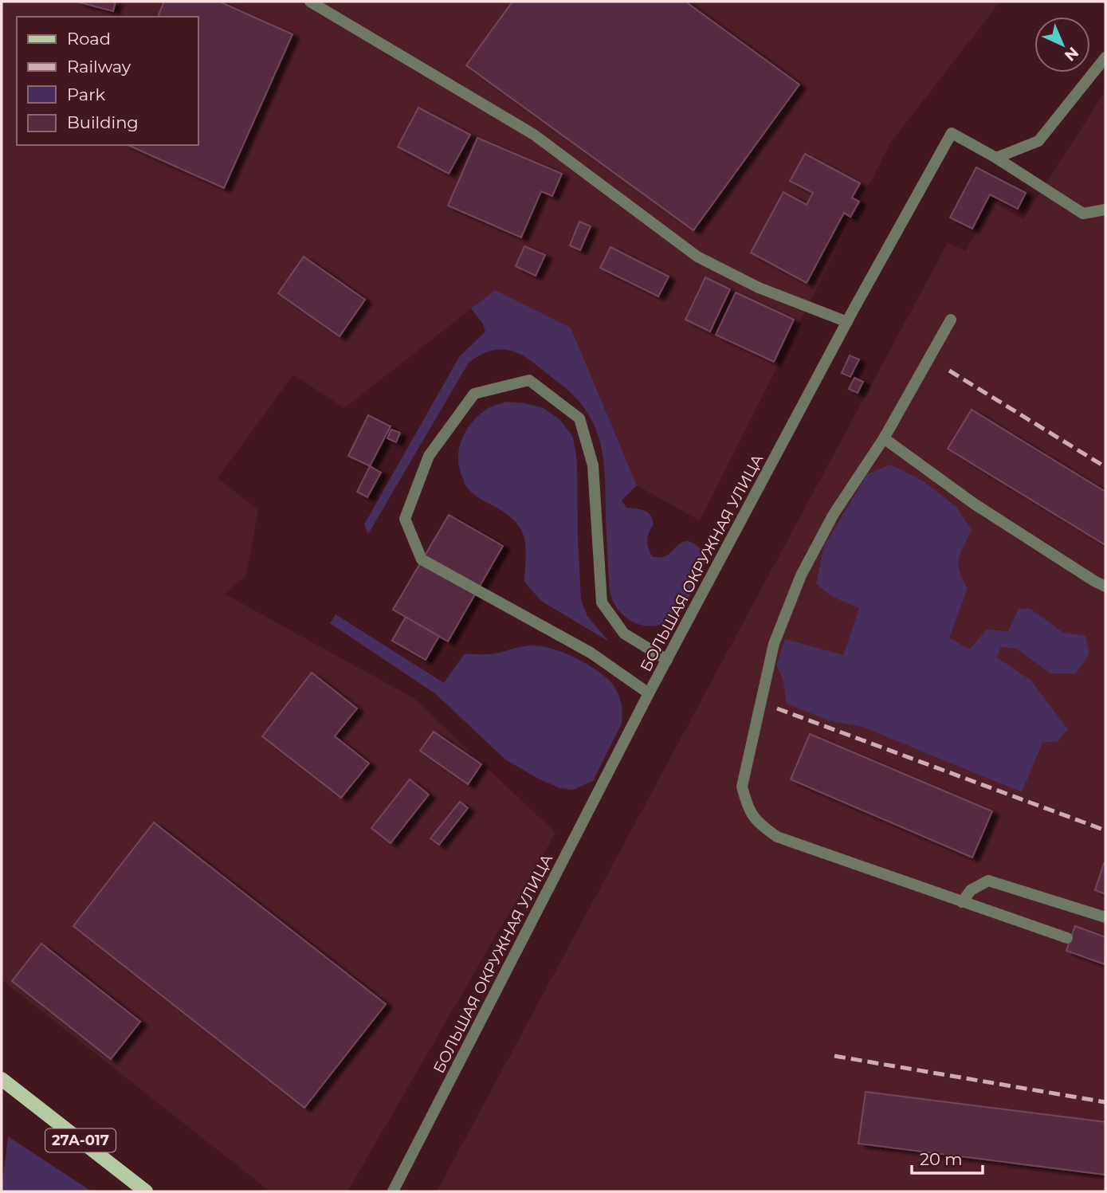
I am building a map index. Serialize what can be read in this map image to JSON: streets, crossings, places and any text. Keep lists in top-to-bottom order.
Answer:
{
  "streets": {
    "main road": ["27А-017"],
    "street": ["БОЛЬШАЯ ОКРУЖНАЯ УЛИЦА"]
  },
  "legend": [
    "Road",
    "Railway",
    "Park",
    "Building"
  ],
  "scale_bar": "20 m",
  "north": "bottom right"
}
